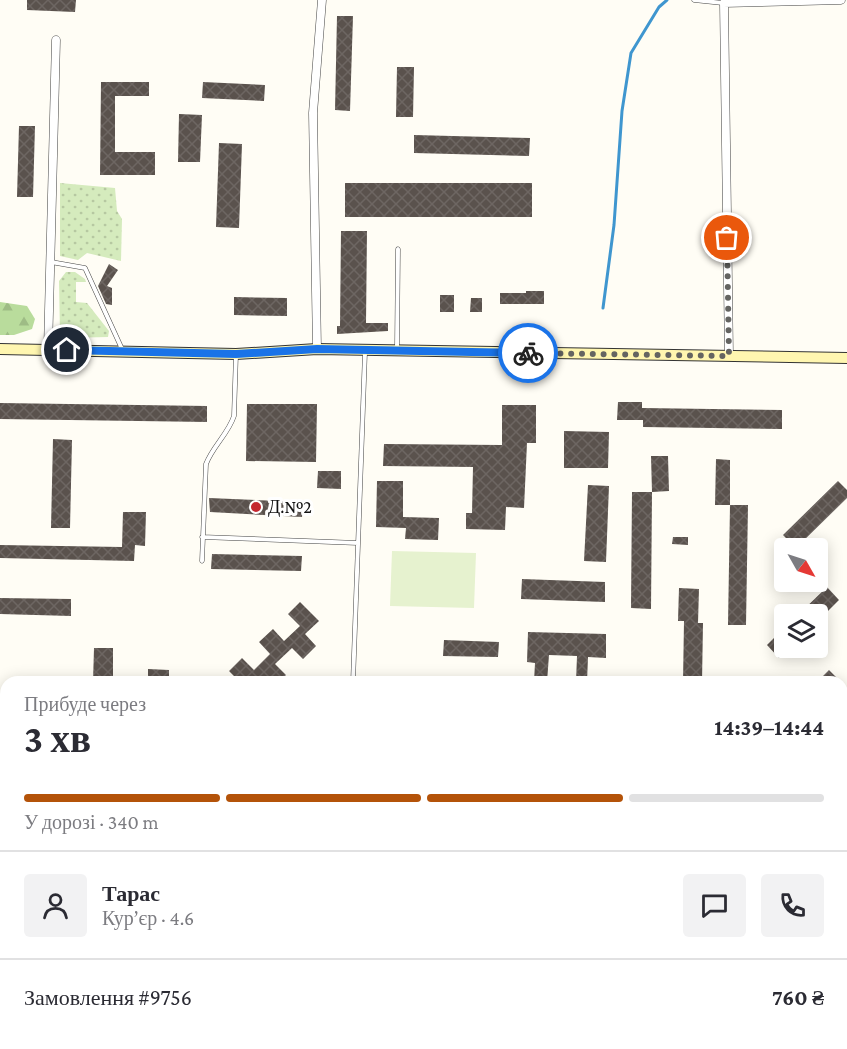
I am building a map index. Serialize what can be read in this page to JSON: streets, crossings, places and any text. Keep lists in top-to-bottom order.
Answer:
{
  "places": ["Д.№2"],
  "north": "bottom right",
  "page": {
    "heading": ["3 хв", "Прибуде через", "14:39–14:44"],
    "panel": [
      "Тарас",
      "Кур’єр · 4.6",
      "Замовлення #9756",
      "760 ₴"
    ],
    "bar": "У дорозі · 340 m"
  }
}
